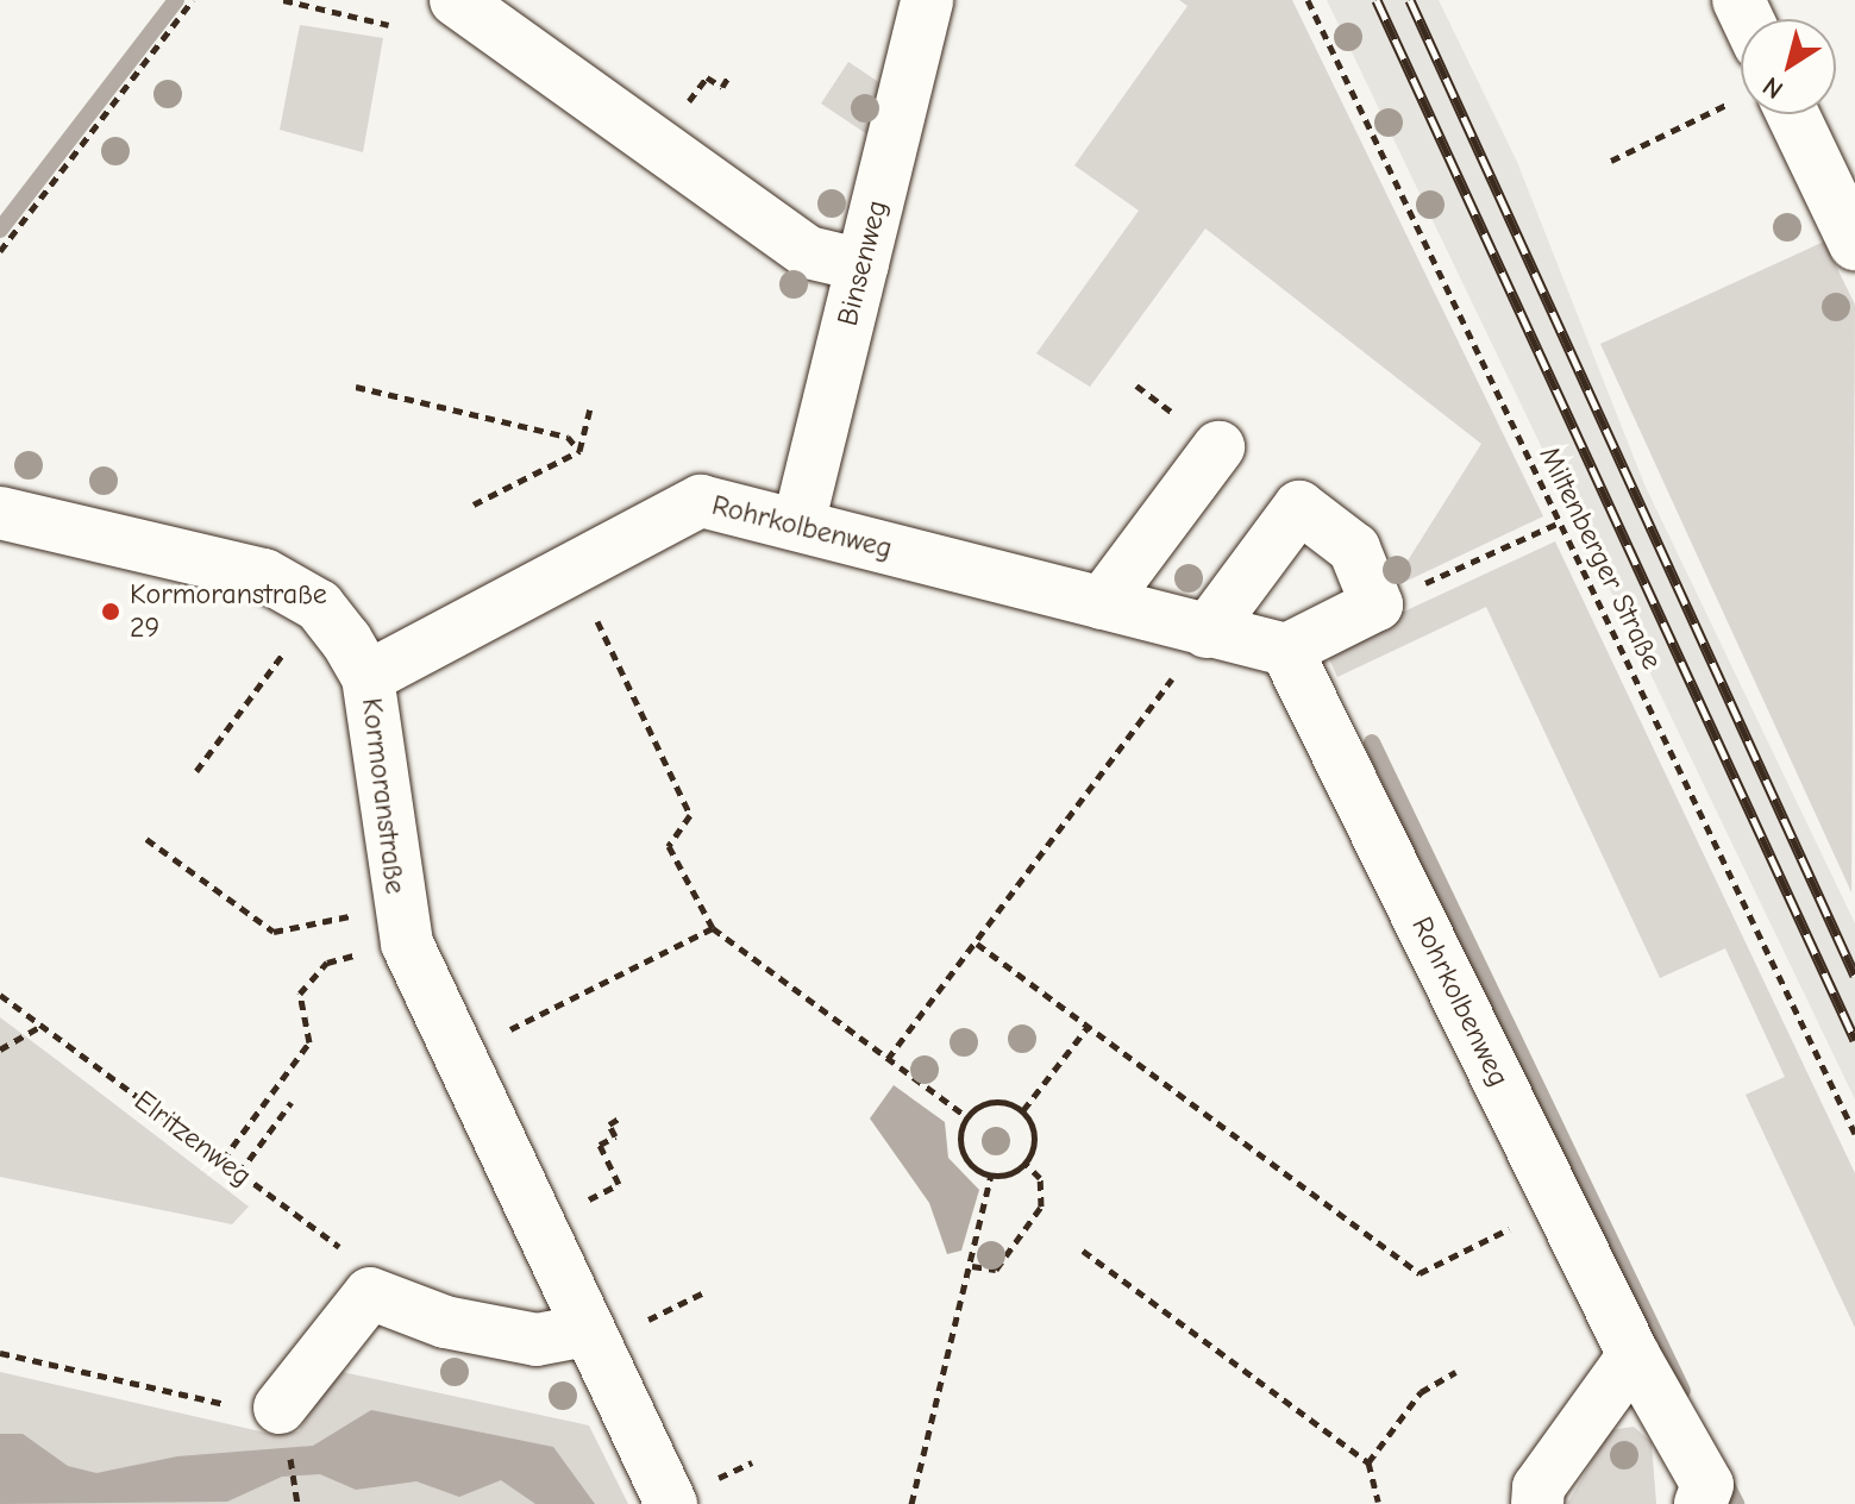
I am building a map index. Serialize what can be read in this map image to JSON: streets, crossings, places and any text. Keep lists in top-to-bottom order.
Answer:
{
  "streets": {
    "street": ["Binsenweg", "Rohrkolbenweg", "Kormoranstraße"],
    "path": ["Miltenberger Straße", "Elritzenweg"]
  },
  "crossings": [
    ["Binsenweg", "Rohrkolbenweg"],
    ["Rohrkolbenweg", "Kormoranstraße"]
  ],
  "places": ["Kormoranstraße 29"],
  "north": "bottom left"
}
